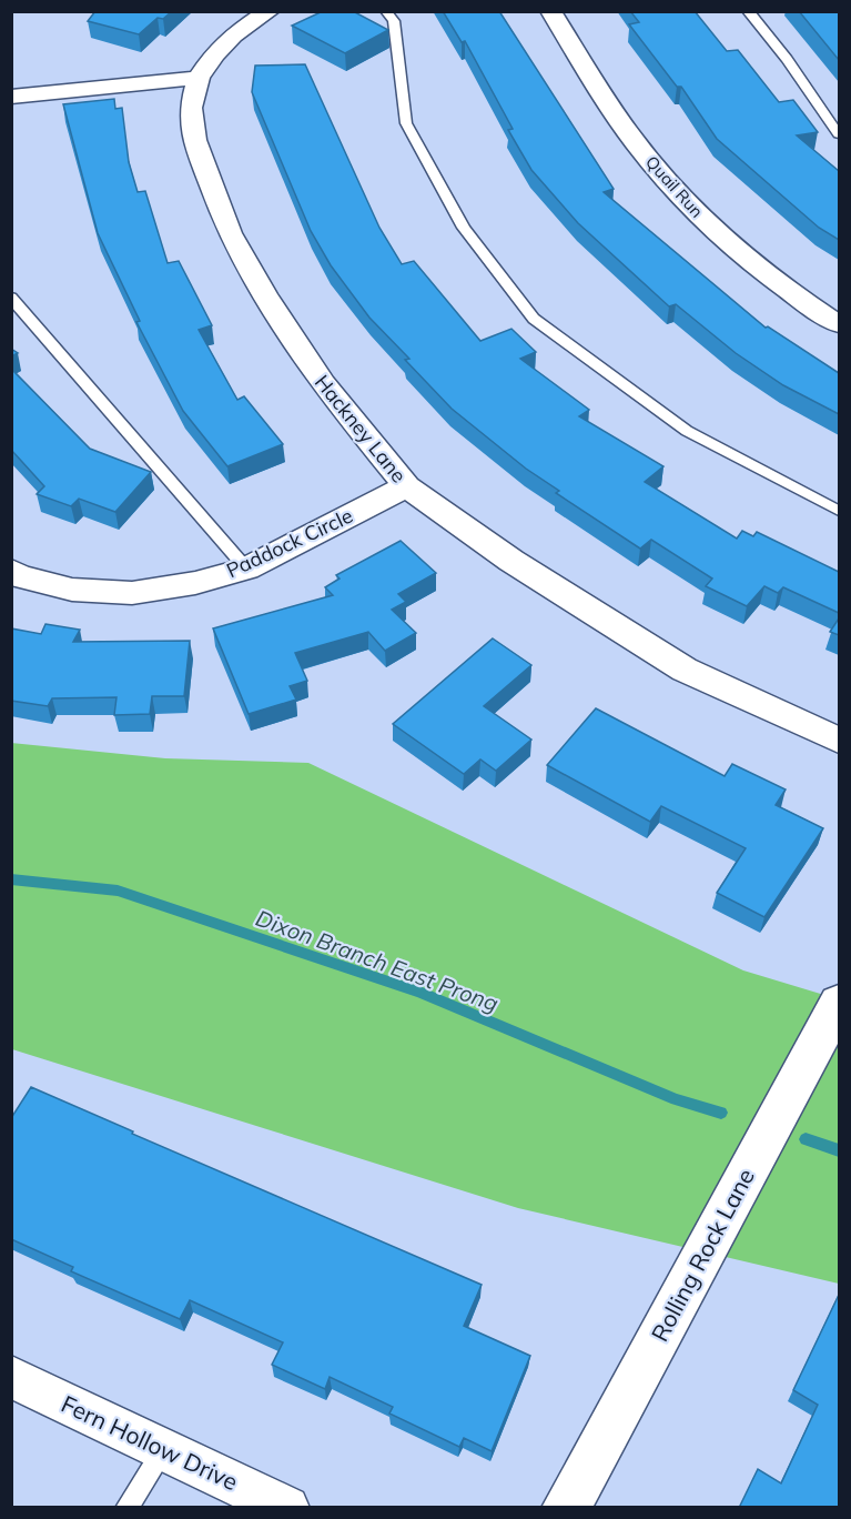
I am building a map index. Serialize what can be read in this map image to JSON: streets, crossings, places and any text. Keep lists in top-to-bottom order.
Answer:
{
  "streets": {
    "street": [
      "Quail Run",
      "Hackney Lane",
      "Paddock Circle",
      "Rolling Rock Lane",
      "Fern Hollow Drive"
    ]
  },
  "crossings": [
    ["Hackney Lane", "Paddock Circle"]
  ],
  "water": ["Dixon Branch East Prong"]
}
